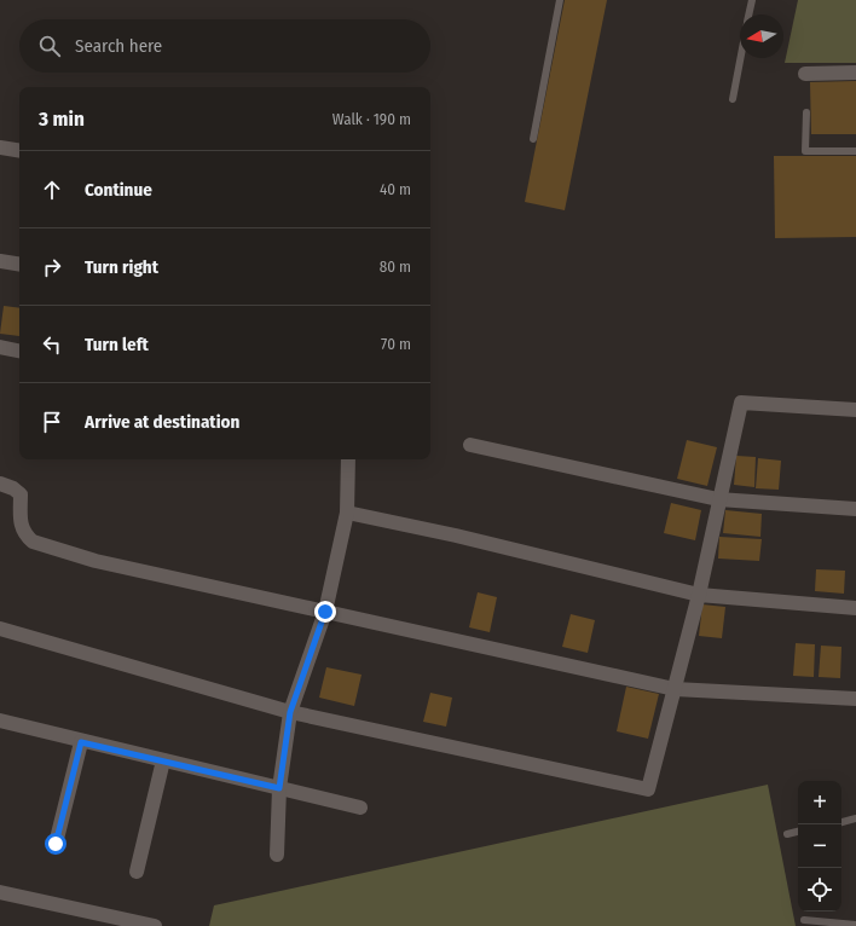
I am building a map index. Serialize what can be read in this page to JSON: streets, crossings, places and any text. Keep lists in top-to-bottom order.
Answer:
{
  "north": "left",
  "page": {
    "search": "Search here",
    "heading": ["3 min", "Walk · 190 m"],
    "list": [
      ["Continue", "40 m"],
      ["Turn right", "80 m"],
      ["Turn left", "70 m"],
      "Arrive at destination"
    ],
    "map_buttons": ["+", "−"]
  }
}
